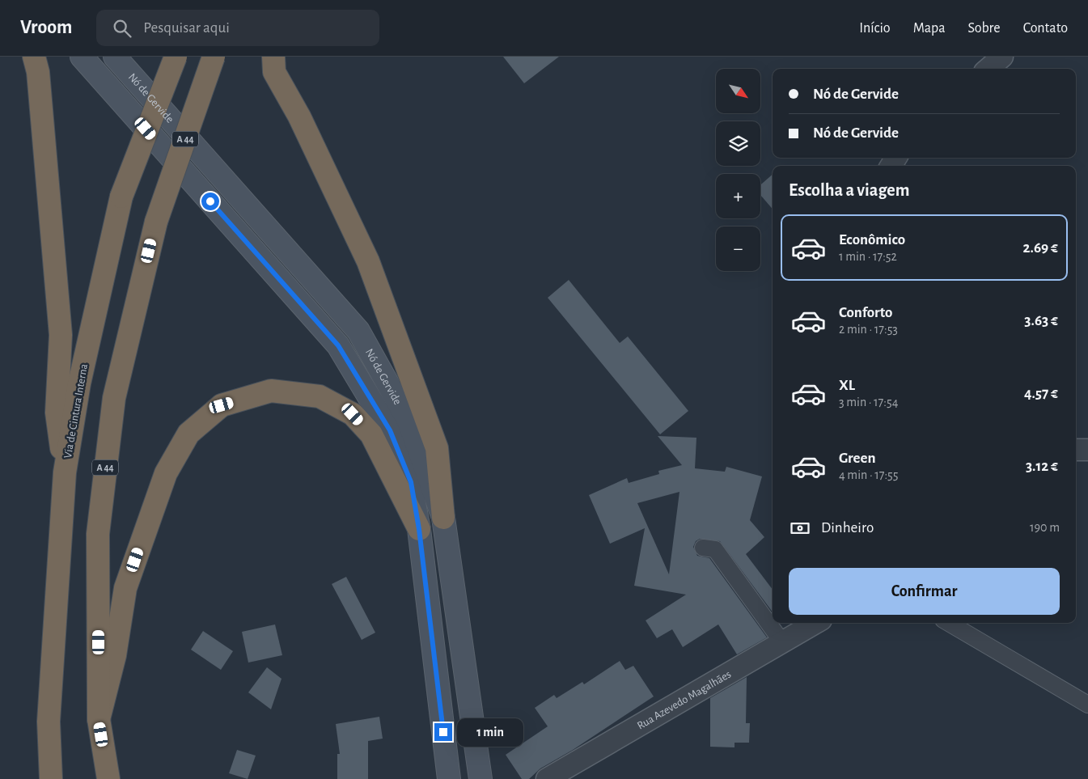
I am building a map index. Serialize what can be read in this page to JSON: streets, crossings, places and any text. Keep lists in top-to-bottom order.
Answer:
{
  "streets": {
    "highway": ["A 44", "Via de Cintura Interna"],
    "main road": ["Nó de Gervide"],
    "street": ["Rua Azevedo Magalhães"]
  },
  "north": "bottom right",
  "page": {
    "header": "Vroom",
    "search": "Pesquisar aqui",
    "nav": [
      "Início",
      "Mapa",
      "Sobre",
      "Contato"
    ],
    "map_buttons": ["+", "−"],
    "banner": ["Nó de Gervide", "Nó de Gervide"],
    "heading": "Escolha a viagem",
    "list": [
      {
        "name": "Econômico",
        "note": "1 min · 17:52",
        "value": "2.69 €"
      },
      {
        "name": "Conforto",
        "note": "2 min · 17:53",
        "value": "3.63 €"
      },
      {
        "name": "XL",
        "note": "3 min · 17:54",
        "value": "4.57 €"
      },
      {
        "name": "Green",
        "note": "4 min · 17:55",
        "value": "3.12 €"
      }
    ],
    "pay": ["Dinheiro", "190 m"],
    "buttons": "Confirmar",
    "bubble": "1 min"
  }
}
